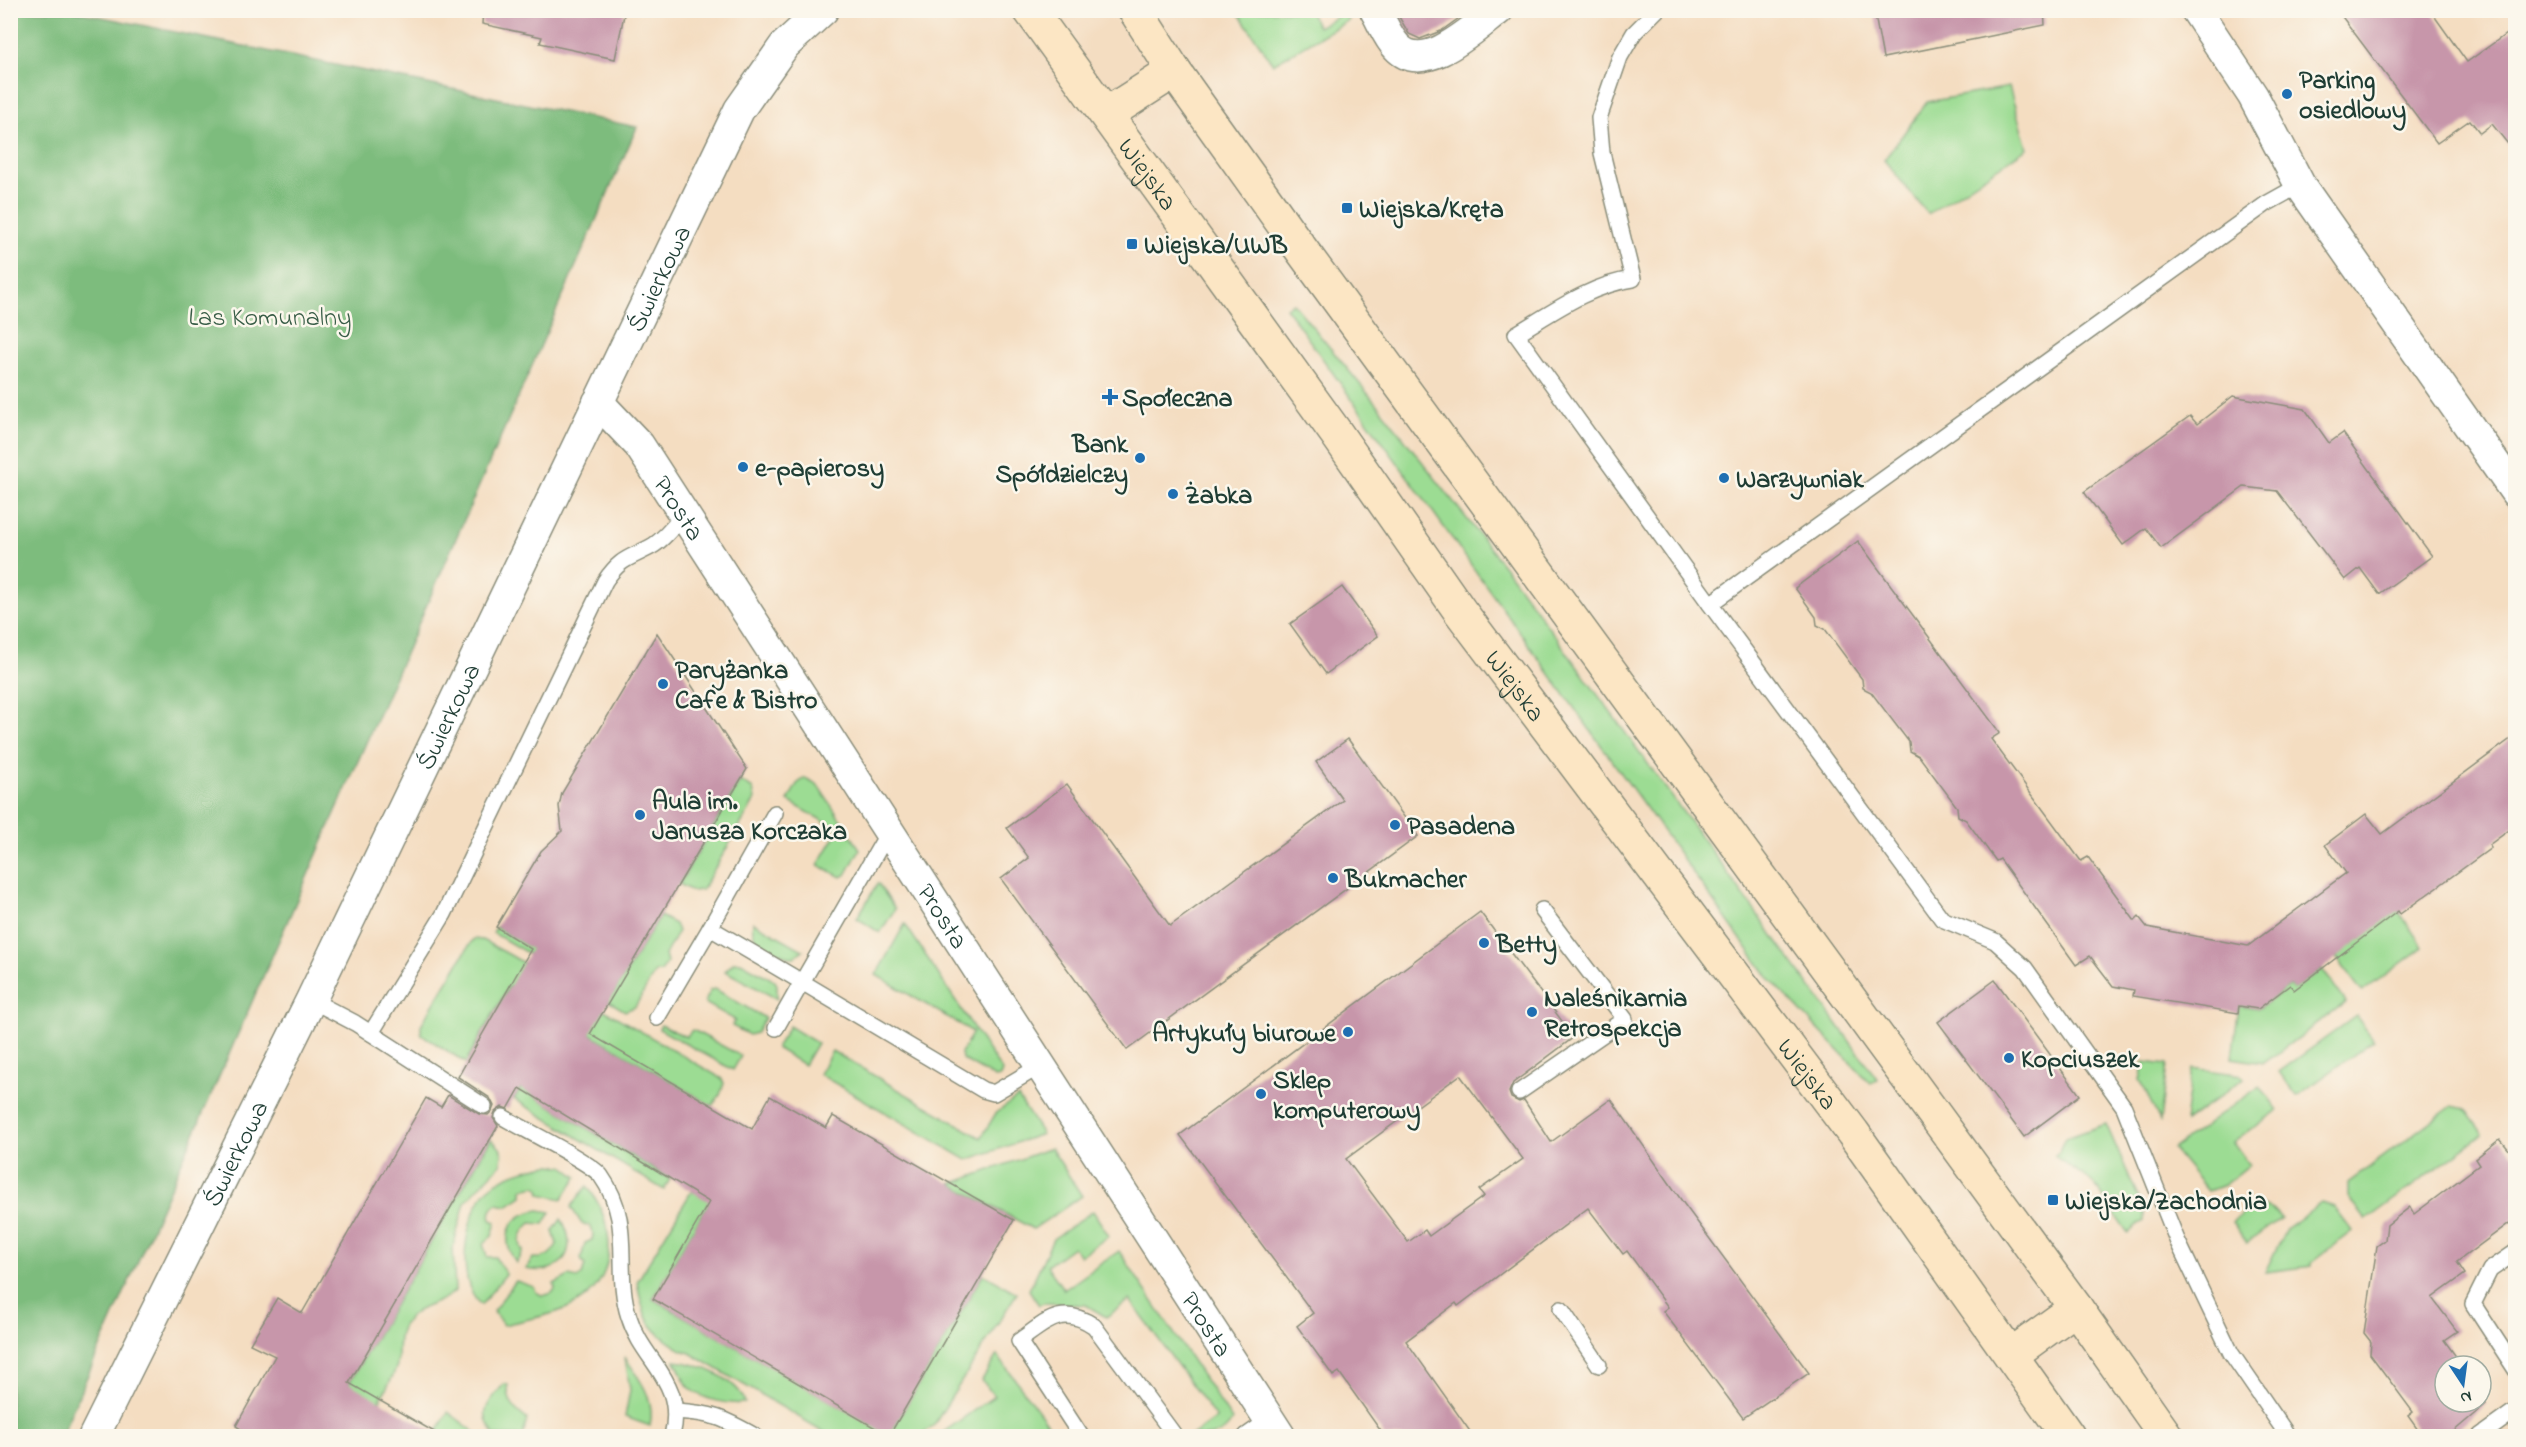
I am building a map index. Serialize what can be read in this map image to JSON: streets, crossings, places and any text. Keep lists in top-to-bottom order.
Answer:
{
  "streets": {
    "main road": ["Wiejska"],
    "street": ["Świerkowa", "Prosta"]
  },
  "crossings": [
    ["Świerkowa", "Prosta"]
  ],
  "parks": ["Las Komunalny"],
  "places": {
    "other": [
      "Parking osiedlowy",
      "Bank Spółdzielczy",
      "e-papierosy",
      "Warzywniak",
      "Żabka",
      "Paryżanka Cafe & Bistro",
      "Aula im. Janusza Korczaka",
      "Pasadena",
      "Bukmacher",
      "Betty",
      "Naleśnikarnia Retrospekcja",
      "Artykuły biurowe",
      "Kopciuszek",
      "Sklep komputerowy"
    ],
    "transit": ["Wiejska/Kręta", "Wiejska/UWB", "Wiejska/Zachodnia"],
    "health": ["Społeczna"]
  },
  "north": "bottom"
}
